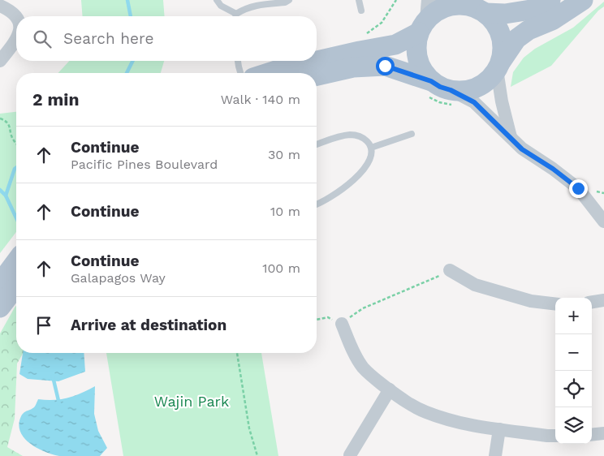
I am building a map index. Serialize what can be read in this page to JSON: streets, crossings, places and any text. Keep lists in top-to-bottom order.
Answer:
{
  "parks": ["Wajin Park"],
  "page": {
    "search": "Search here",
    "heading": ["2 min", "Walk · 140 m"],
    "list": [
      ["Continue", "Pacific Pines Boulevard", "30 m"],
      ["Continue", "10 m"],
      ["Continue", "Galapagos Way", "100 m"],
      "Arrive at destination"
    ],
    "map_buttons": ["+", "−"]
  }
}
